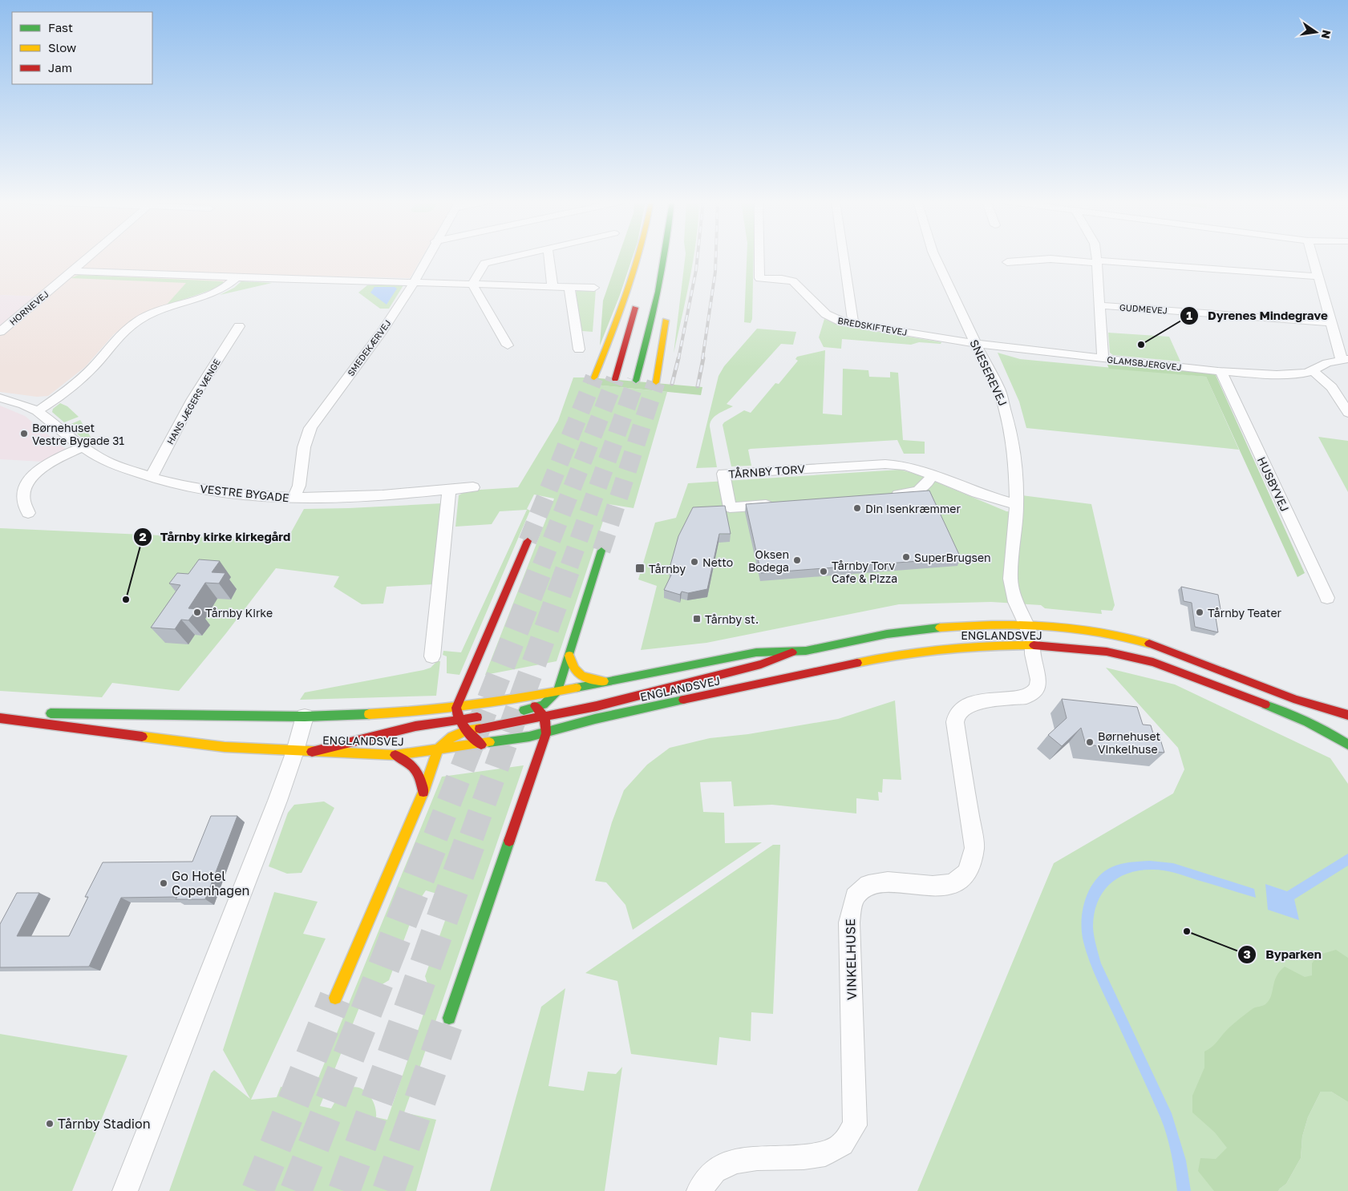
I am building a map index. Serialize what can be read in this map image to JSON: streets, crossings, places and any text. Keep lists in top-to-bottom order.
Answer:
{
  "streets": {
    "main road": ["ENGLANDSVEJ"],
    "street": [
      "HORNEVEJ",
      "GUDMEVEJ",
      "BREDSKIFTEVEJ",
      "SMEDEKÆRVEJ",
      "GLAMSBJERGVEJ",
      "SNESEREVEJ",
      "HANS JÆGERS VÆNGE",
      "TÅRNBY TORV",
      "HUSBYVEJ",
      "VESTRE BYGADE",
      "VINKELHUSE"
    ]
  },
  "crossings": [
    ["BREDSKIFTEVEJ", "GLAMSBJERGVEJ"],
    ["BREDSKIFTEVEJ", "SNESEREVEJ"],
    ["SMEDEKÆRVEJ", "VESTRE BYGADE"],
    ["GLAMSBJERGVEJ", "SNESEREVEJ"],
    ["GLAMSBJERGVEJ", "HUSBYVEJ"],
    ["SNESEREVEJ", "TÅRNBY TORV"],
    ["SNESEREVEJ", "ENGLANDSVEJ"],
    ["SNESEREVEJ", "VINKELHUSE"],
    ["HANS JÆGERS VÆNGE", "VESTRE BYGADE"],
    ["ENGLANDSVEJ", "VINKELHUSE"]
  ],
  "places": {
    "other": [
      "Dyrenes Mindegrave",
      "Børnehuset Vestre Bygade 31",
      "Din Isenkræmmer",
      "SuperBrugsen",
      "Oksen Bodega",
      "Netto",
      "Tårnby Torv Cafe & Pizza",
      "Tårnby kirke kirkegård",
      "Tårnby Kirke",
      "Tårnby Teater",
      "Børnehuset Vinkelhuse",
      "Go Hotel Copenhagen",
      "Byparken",
      "Tårnby Stadion"
    ],
    "transit": ["Tårnby", "Tårnby st."]
  },
  "legend": ["Fast", "Slow", "Jam"],
  "north": "right"
}
